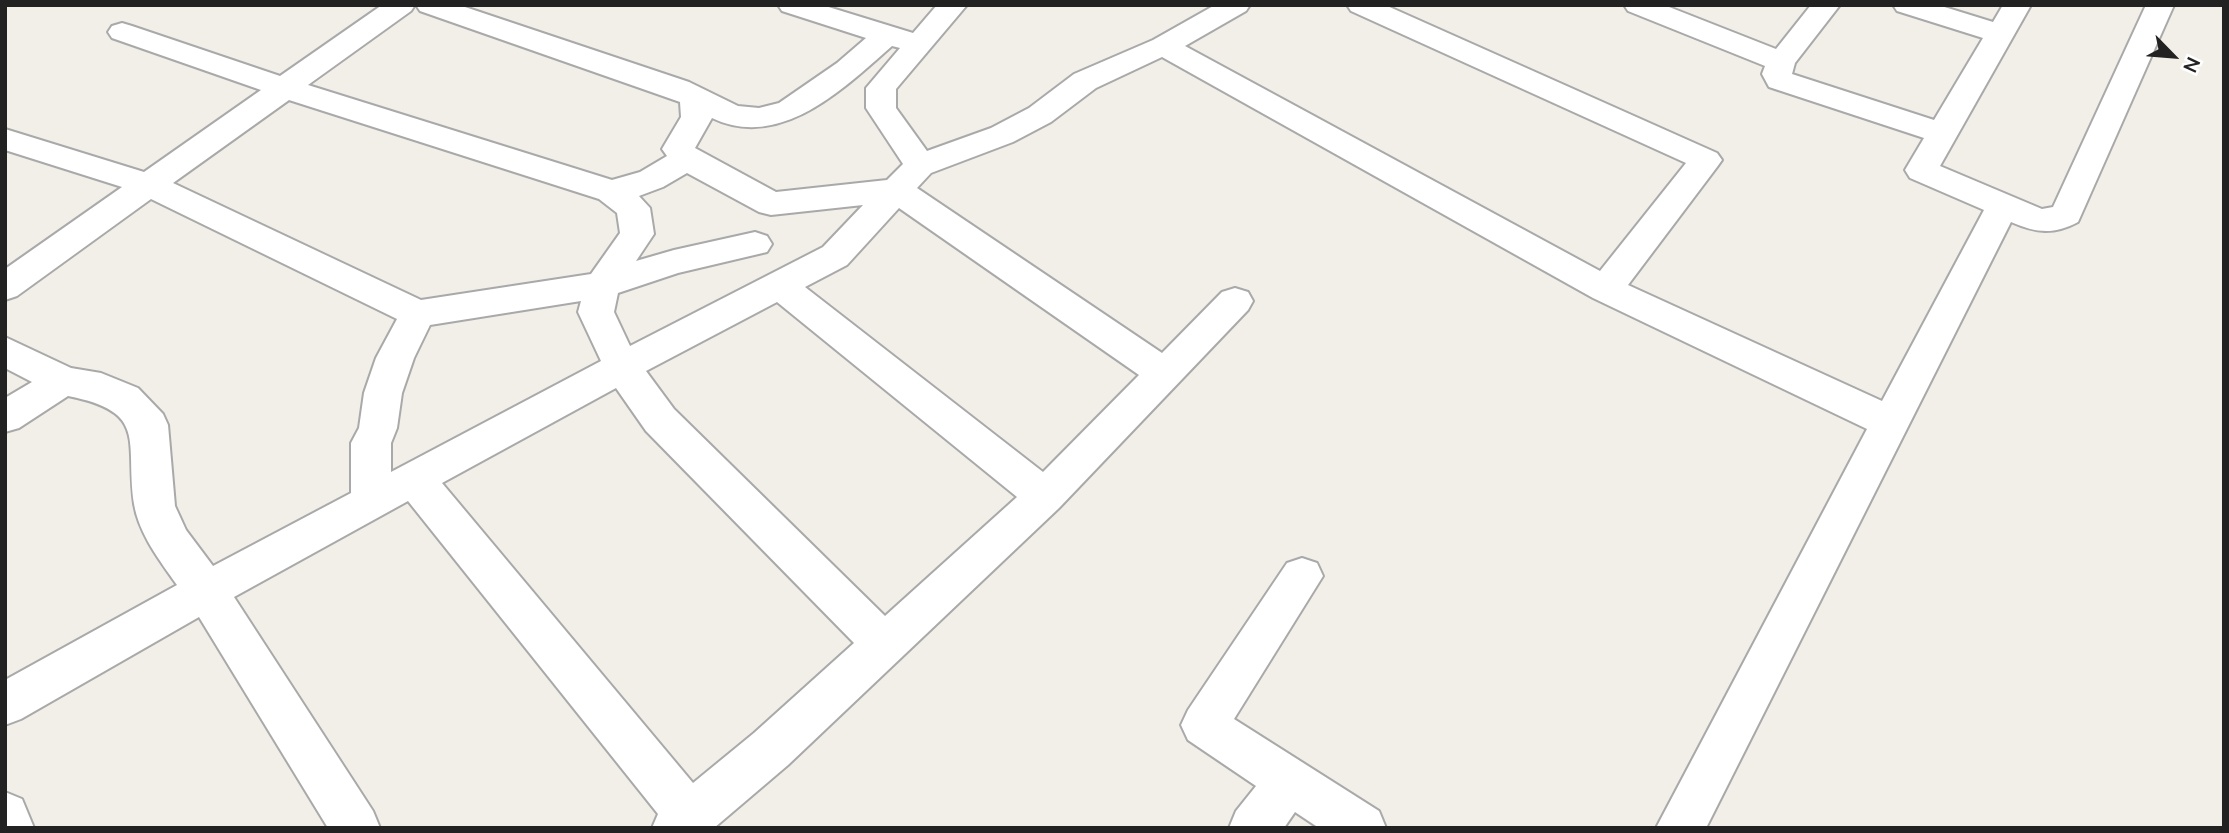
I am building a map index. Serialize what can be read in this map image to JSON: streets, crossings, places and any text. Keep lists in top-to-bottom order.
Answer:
{
  "north": "bottom right"
}
